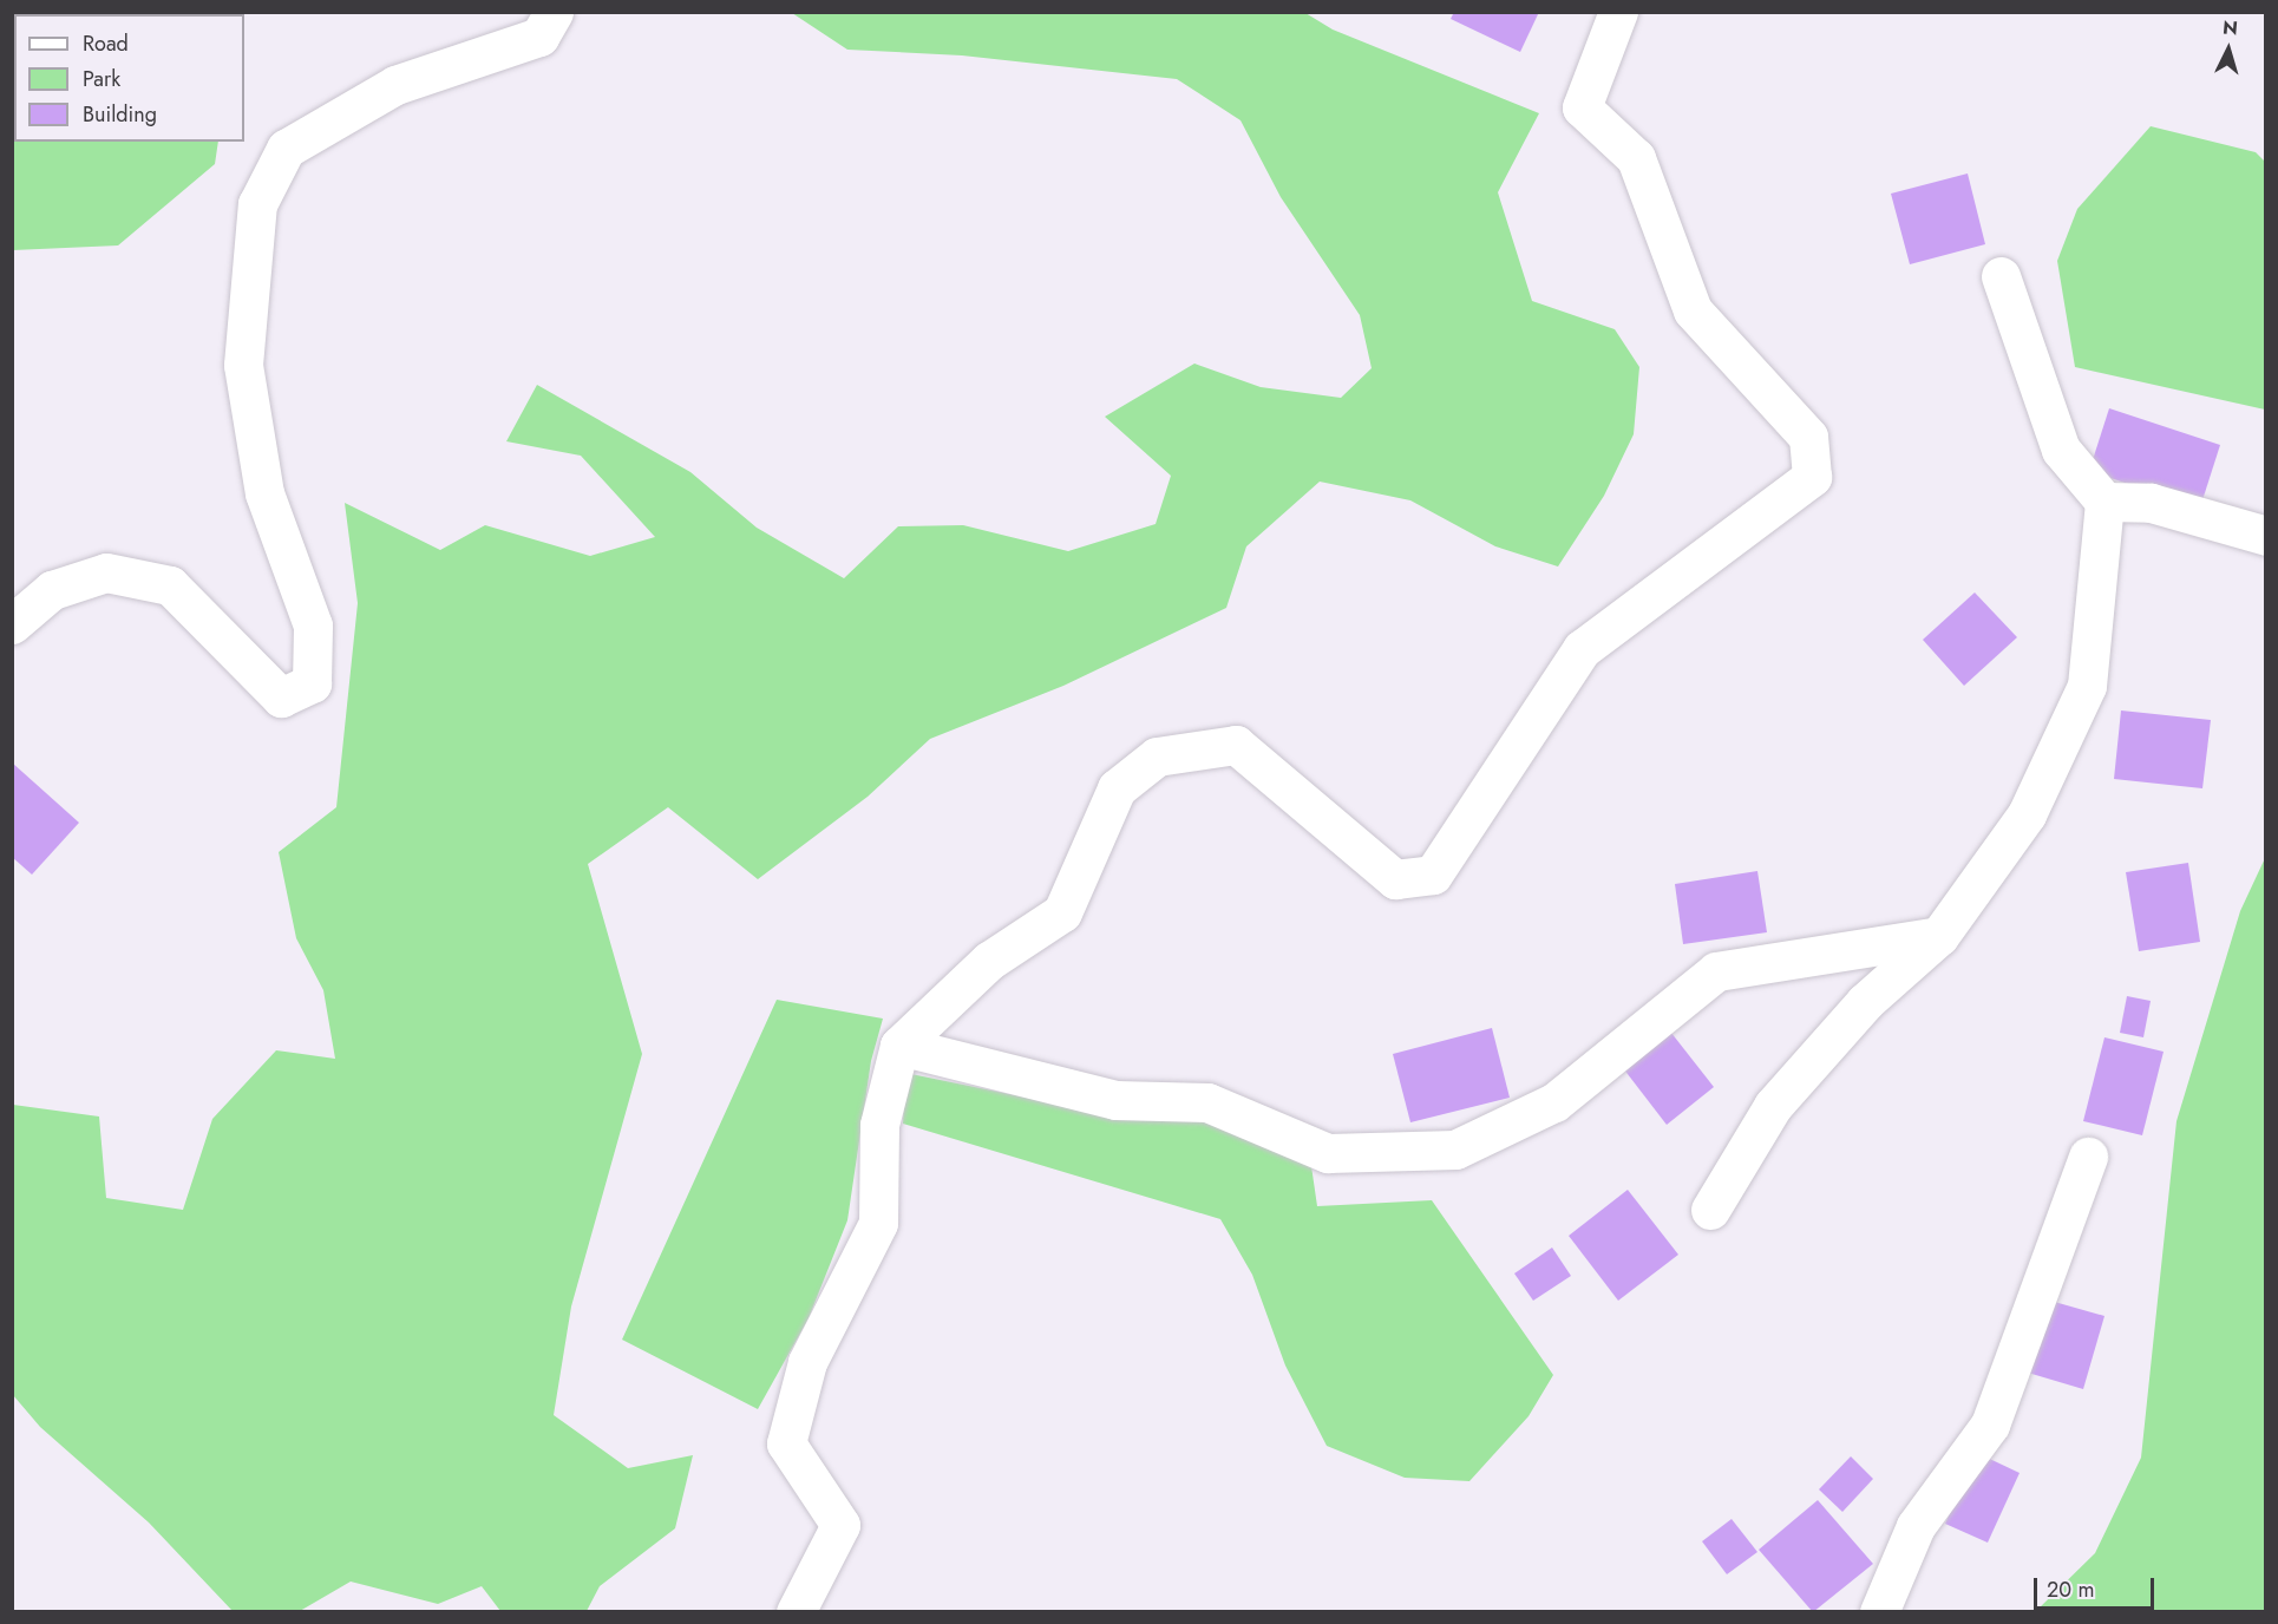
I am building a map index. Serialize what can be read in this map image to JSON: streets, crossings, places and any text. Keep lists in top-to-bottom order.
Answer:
{
  "legend": ["Road", "Park", "Building"],
  "scale_bar": "20 m",
  "north": "top"
}
